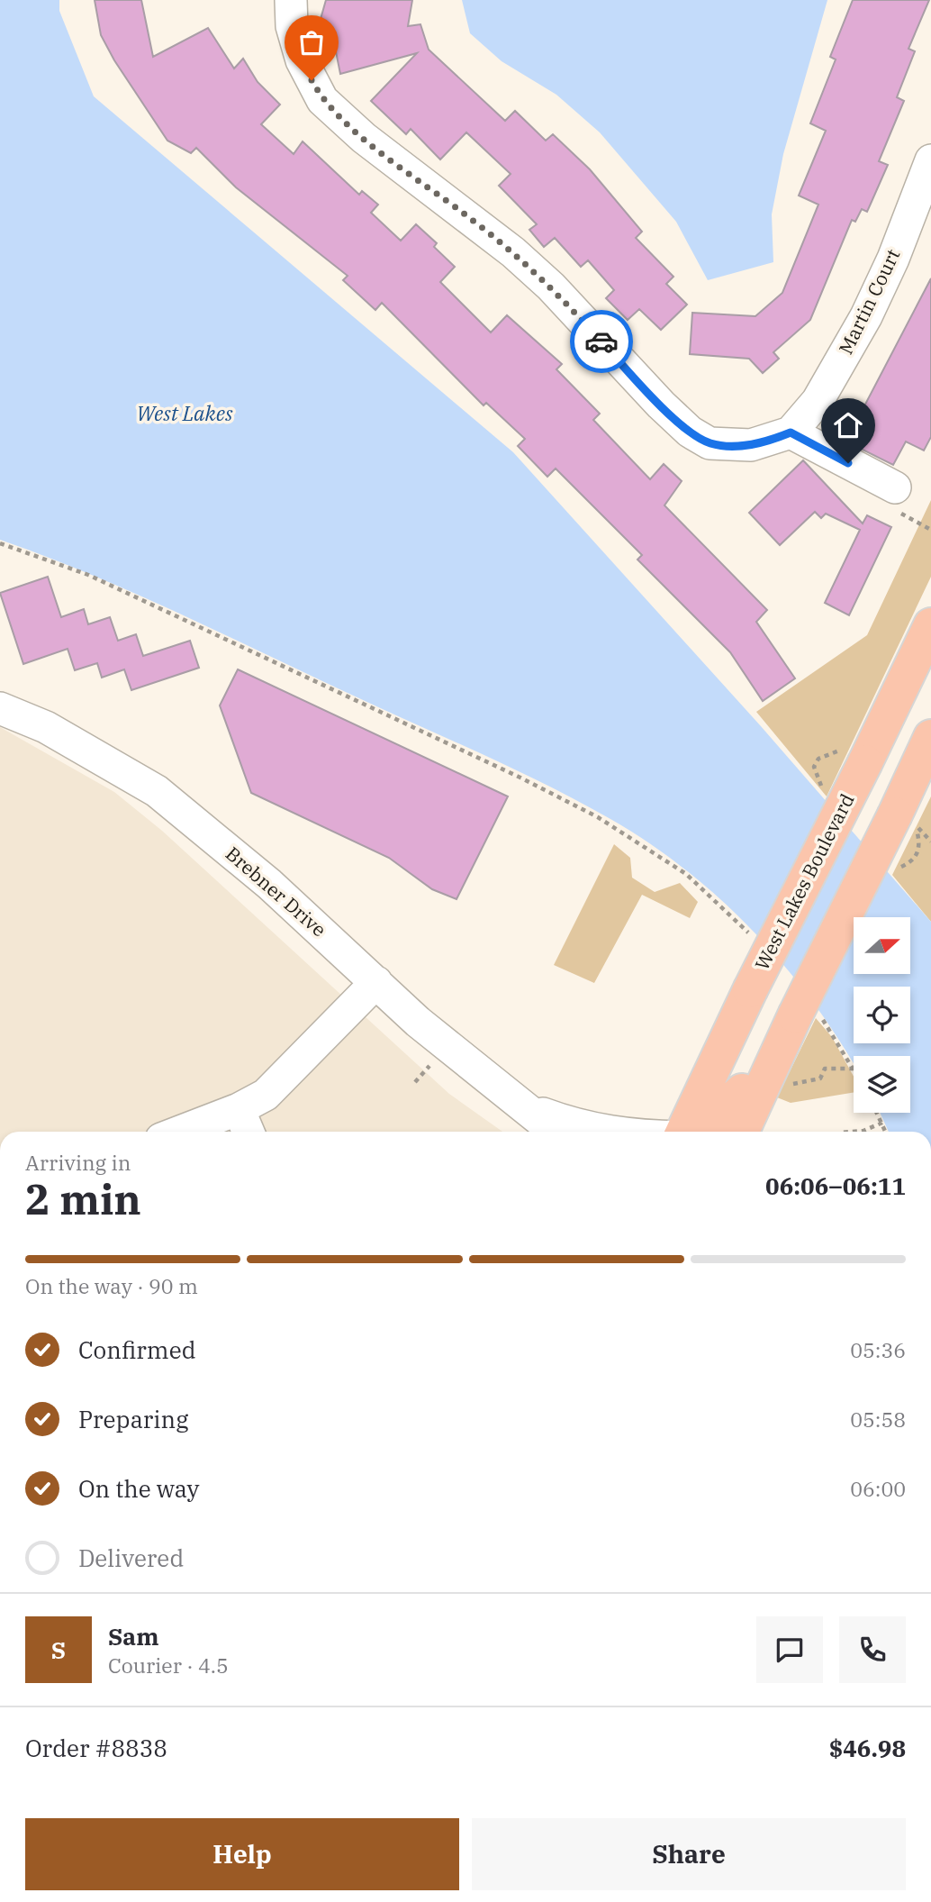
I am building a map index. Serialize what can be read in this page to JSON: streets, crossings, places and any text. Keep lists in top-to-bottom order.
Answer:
{
  "streets": {
    "main road": ["West Lakes Boulevard"],
    "street": ["Martin Court", "Brebner Drive"]
  },
  "water": ["West Lakes"],
  "north": "right",
  "page": {
    "heading": ["2 min", "Arriving in", "06:06–06:11"],
    "panel": [
      "Sam",
      "Courier · 4.5",
      "Order #8838",
      "$46.98"
    ],
    "bar": "On the way · 90 m",
    "list": [
      ["Confirmed", "05:36"],
      ["Preparing", "05:58"],
      ["On the way", "06:00"],
      "Delivered"
    ],
    "round": "S",
    "buttons": ["Help", "Share"]
  }
}
